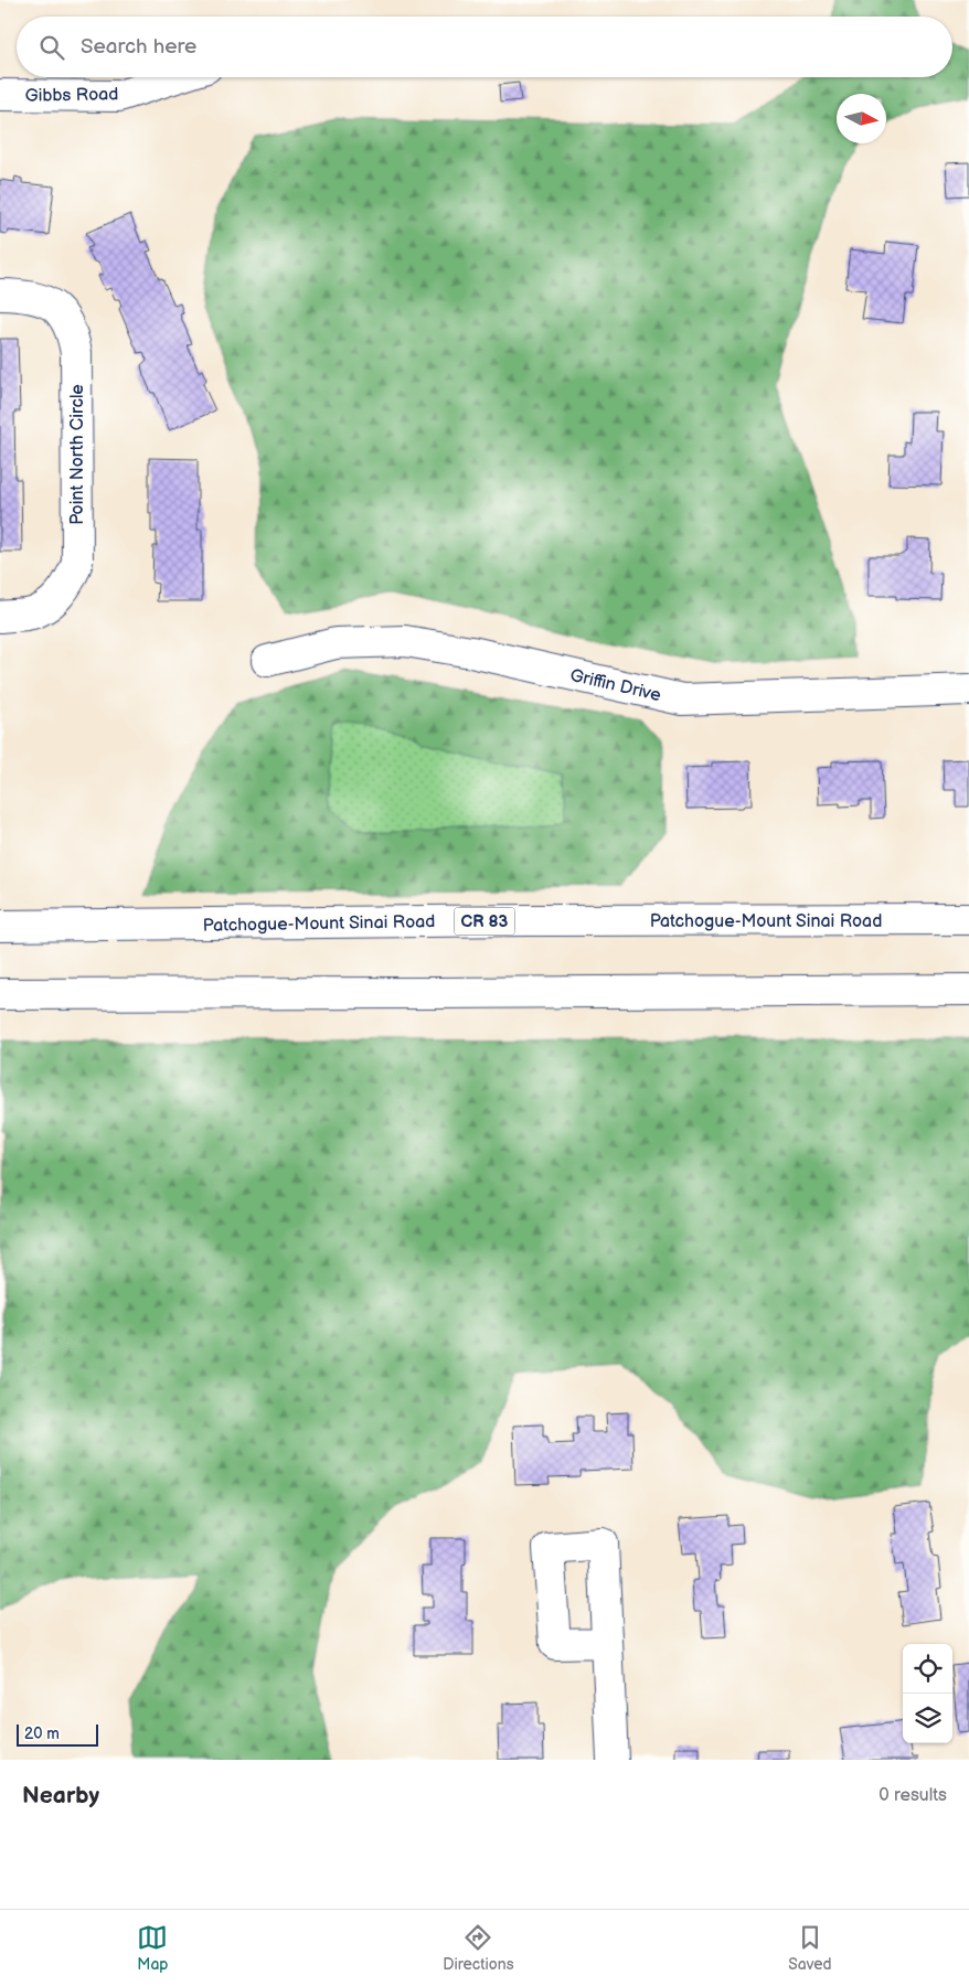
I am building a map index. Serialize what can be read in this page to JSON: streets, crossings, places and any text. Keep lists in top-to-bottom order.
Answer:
{
  "streets": {
    "main road": [
      "Gibbs Road",
      "Point North Circle",
      "Griffin Drive",
      "Patchogue-Mount Sinai Road",
      "CR 83"
    ]
  },
  "scale_bar": "20 m",
  "north": "right",
  "page": {
    "search": "Search here",
    "scale": "20 m",
    "heading": ["Nearby", "0 results"],
    "nav": ["Map", "Directions", "Saved"]
  }
}
